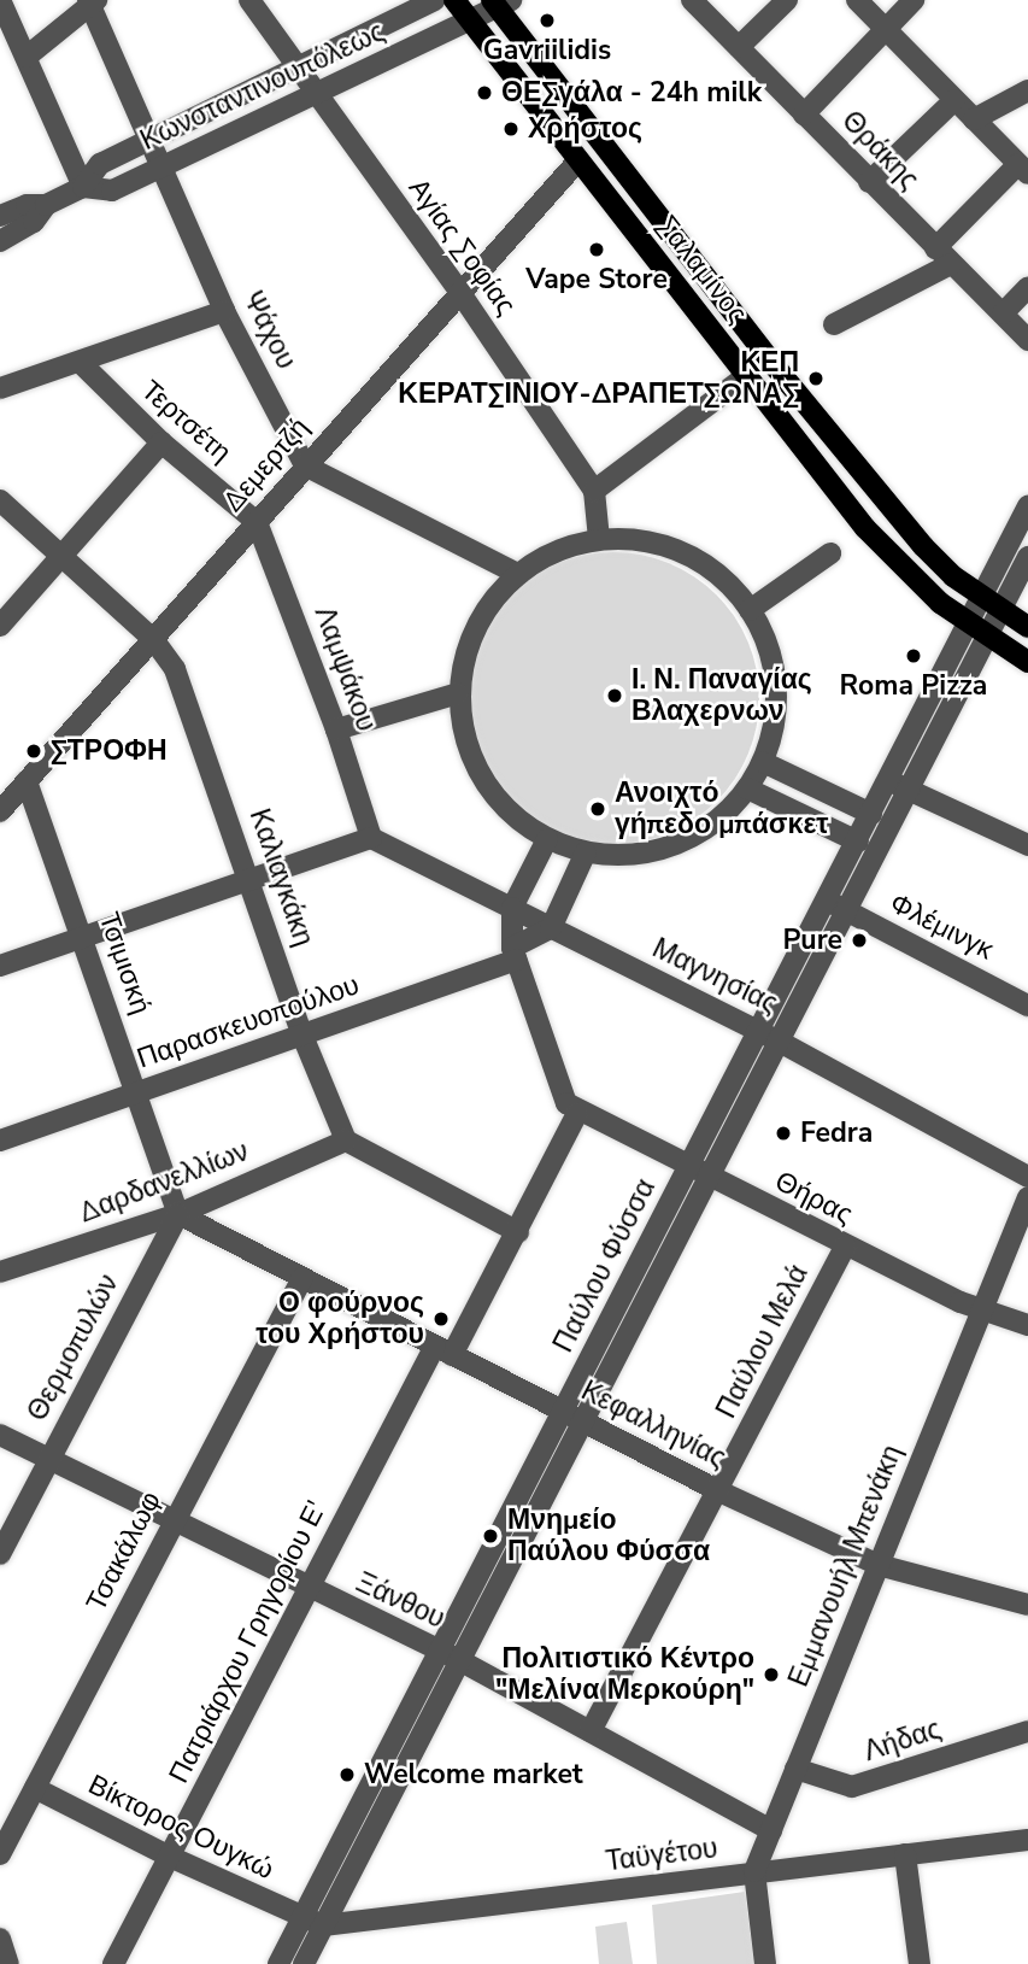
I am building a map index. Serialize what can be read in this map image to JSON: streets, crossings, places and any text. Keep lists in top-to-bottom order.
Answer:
{
  "streets": {
    "main road": ["Σαλαμίνος"],
    "street": [
      "Κωνσταντινουπόλεως",
      "Θράκης",
      "Αγίας Σοφίας",
      "Ψάχου",
      "Τερτσέτη",
      "Δεμερτζή",
      "Λαμψάκου",
      "Καλιαγκάκη",
      "Φλέμινγκ",
      "Τσιμισκή",
      "Μαγνησίας",
      "Παρασκευοπούλου",
      "Δαρδανελλίων",
      "Θήρας",
      "Παύλου Φύσσα",
      "Παύλου Μελά",
      "Θερμοπυλών",
      "Κεφαλληνίας",
      "Τσακάλωφ",
      "Εμμανουήλ Μπενάκη",
      "Ξάνθου",
      "Πατριάρχου Γρηγορίου Ε'",
      "Λήδας",
      "Βίκτορος Ουγκώ",
      "Ταϋγέτου"
    ]
  },
  "crossings": [
    ["Κωνσταντινουπόλεως", "Αγίας Σοφίας"],
    ["Κωνσταντινουπόλεως", "Σαλαμίνος"],
    ["Κωνσταντινουπόλεως", "Ψάχου"],
    ["Αγίας Σοφίας", "Δεμερτζή"],
    ["Σαλαμίνος", "Δεμερτζή"],
    ["Σαλαμίνος", "Παύλου Φύσσα"],
    ["Ψάχου", "Δεμερτζή"],
    ["Τερτσέτη", "Δεμερτζή"],
    ["Τερτσέτη", "Λαμψάκου"],
    ["Δεμερτζή", "Λαμψάκου"],
    ["Δεμερτζή", "Καλιαγκάκη"],
    ["Δεμερτζή", "Τσιμισκή"],
    ["Λαμψάκου", "Μαγνησίας"],
    ["Καλιαγκάκη", "Παρασκευοπούλου"],
    ["Καλιαγκάκη", "Δαρδανελλίων"],
    ["Φλέμινγκ", "Παύλου Φύσσα"],
    ["Τσιμισκή", "Παρασκευοπούλου"],
    ["Τσιμισκή", "Δαρδανελλίων"],
    ["Τσιμισκή", "Θερμοπυλών"],
    ["Τσιμισκή", "Κεφαλληνίας"],
    ["Μαγνησίας", "Παρασκευοπούλου"],
    ["Μαγνησίας", "Παύλου Φύσσα"],
    ["Δαρδανελλίων", "Θερμοπυλών"],
    ["Δαρδανελλίων", "Κεφαλληνίας"],
    ["Θήρας", "Παύλου Φύσσα"],
    ["Θήρας", "Παύλου Μελά"],
    ["Θήρας", "Εμμανουήλ Μπενάκη"],
    ["Θήρας", "Πατριάρχου Γρηγορίου Ε'"],
    ["Παύλου Φύσσα", "Κεφαλληνίας"],
    ["Παύλου Φύσσα", "Ξάνθου"],
    ["Παύλου Φύσσα", "Βίκτορος Ουγκώ"],
    ["Παύλου Φύσσα", "Ταϋγέτου"],
    ["Παύλου Μελά", "Κεφαλληνίας"],
    ["Παύλου Μελά", "Ξάνθου"],
    ["Θερμοπυλών", "Κεφαλληνίας"],
    ["Θερμοπυλών", "Ξάνθου"],
    ["Κεφαλληνίας", "Τσακάλωφ"],
    ["Κεφαλληνίας", "Εμμανουήλ Μπενάκη"],
    ["Κεφαλληνίας", "Πατριάρχου Γρηγορίου Ε'"],
    ["Τσακάλωφ", "Ξάνθου"],
    ["Τσακάλωφ", "Βίκτορος Ουγκώ"],
    ["Εμμανουήλ Μπενάκη", "Ξάνθου"],
    ["Εμμανουήλ Μπενάκη", "Λήδας"],
    ["Εμμανουήλ Μπενάκη", "Ταϋγέτου"],
    ["Ξάνθου", "Πατριάρχου Γρηγορίου Ε'"],
    ["Πατριάρχου Γρηγορίου Ε'", "Βίκτορος Ουγκώ"],
    ["Βίκτορος Ουγκώ", "Ταϋγέτου"]
  ],
  "places": [
    "Gavriilidis",
    "ΘΕΣγάλα - 24h milk",
    "Χρήστος",
    "Vape Store",
    "ΚΕΠ ΚΕΡΑΤΣΙΝΙΟΥ-ΔΡΑΠΕΤΣΩΝΑΣ",
    "Roma Pizza",
    "Ι. Ν. Παναγίας Βλαχερνων",
    "ΣΤΡΟΦΗ",
    "Ανοιχτό γήπεδο μπάσκετ",
    "Pure",
    "Fedra",
    "Ο φούρνος του Χρήστου",
    "Μνημείο Παύλου Φύσσα",
    "Πολιτιστικό Κέντρο \"Μελίνα Μερκούρη\"",
    "Welcome market"
  ]
}
